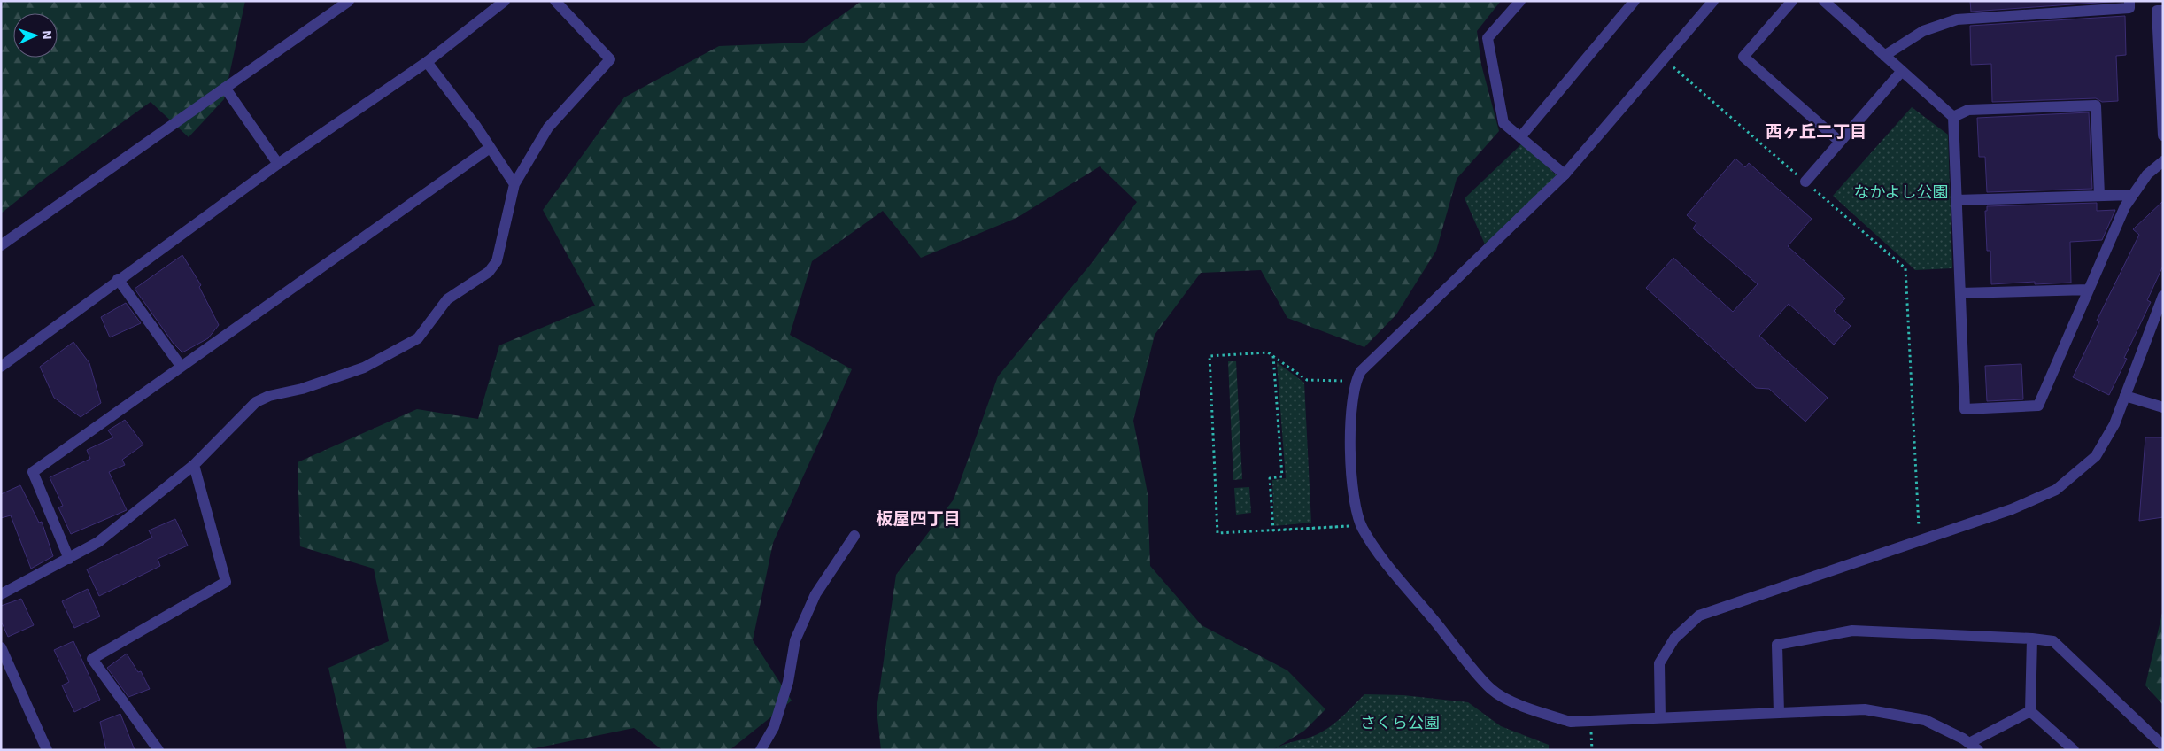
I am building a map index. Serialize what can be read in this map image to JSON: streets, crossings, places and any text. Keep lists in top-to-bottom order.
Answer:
{
  "districts": ["西ヶ丘二丁目", "板屋四丁目"],
  "parks": ["なかよし公園", "さくら公園"],
  "north": "right"
}
